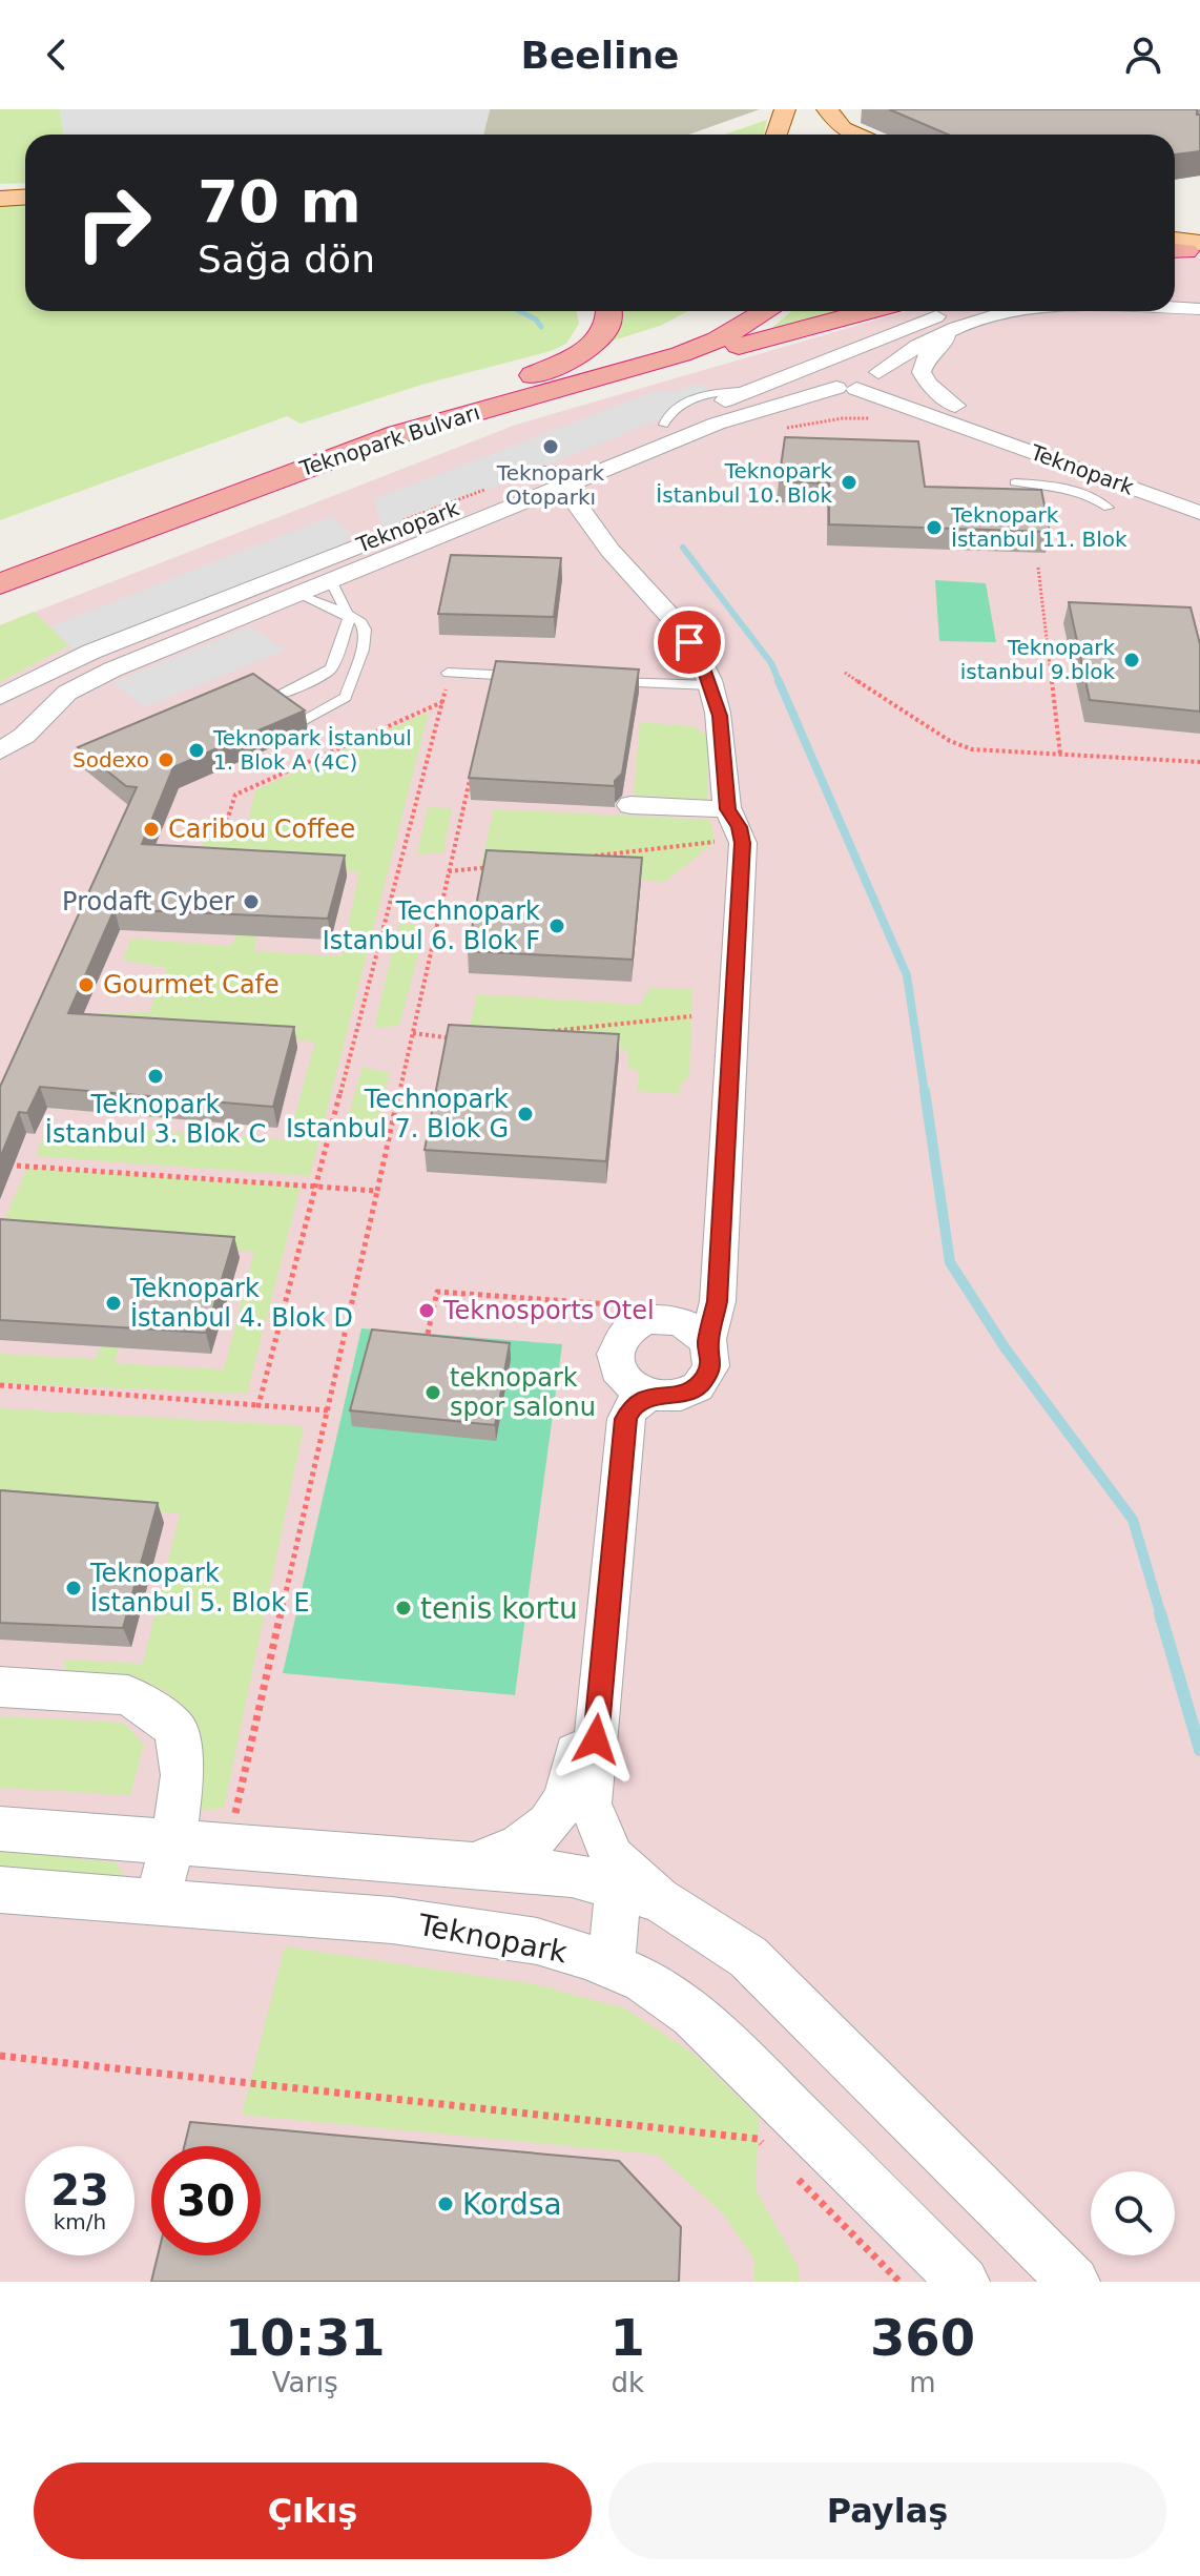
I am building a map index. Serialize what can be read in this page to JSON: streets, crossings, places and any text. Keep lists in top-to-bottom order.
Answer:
{
  "streets": {
    "highway": ["Teknopark Bulvarı"],
    "street": ["Teknopark"]
  },
  "places": [
    "Teknopark Otoparkı",
    "Teknopark İstanbul 10. Blok",
    "Teknopark İstanbul 11. Blok",
    "Teknopark istanbul 9.blok",
    "Teknopark İstanbul 1. Blok A (4C)",
    "Sodexo",
    "Caribou Coffee",
    "Prodaft Cyber",
    "Technopark Istanbul 6. Blok F",
    "Gourmet Cafe",
    "Teknopark İstanbul 3. Blok C",
    "Technopark Istanbul 7. Blok G",
    "Teknopark İstanbul 4. Blok D",
    "Teknosports Otel",
    "teknopark spor salonu",
    "Teknopark İstanbul 5. Blok E",
    "tenis kortu",
    "Kordsa"
  ],
  "page": {
    "header": "Beeline",
    "turn": ["70 m", "Sağa dön"],
    "speed": "23 km/h",
    "limit": "30",
    "eta": [
      "10:31",
      "Varış",
      "1",
      "dk",
      "360",
      "m"
    ],
    "buttons": ["Çıkış", "Paylaş"]
  }
}
